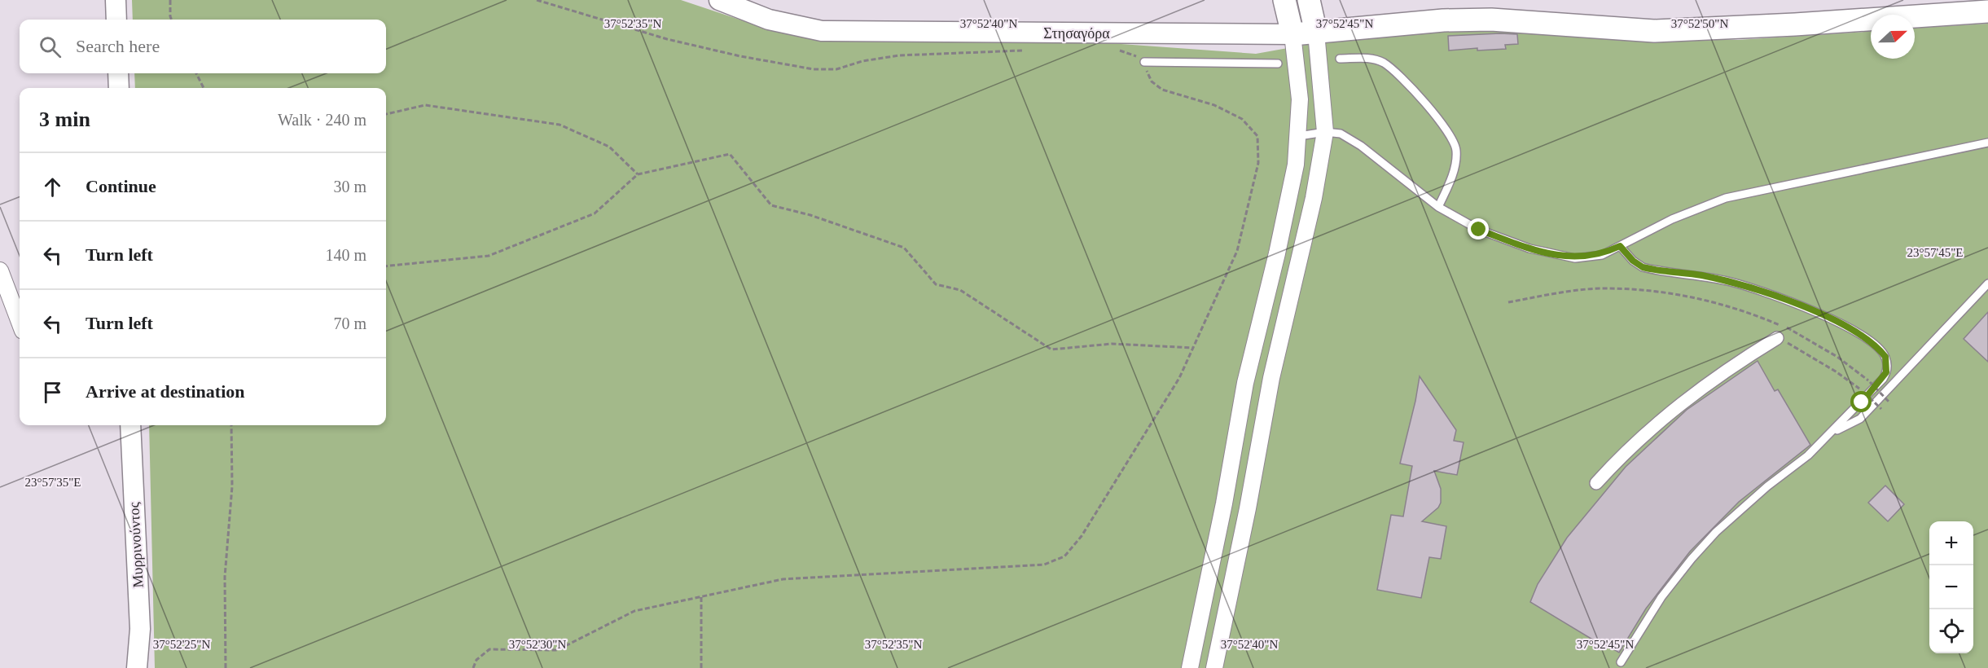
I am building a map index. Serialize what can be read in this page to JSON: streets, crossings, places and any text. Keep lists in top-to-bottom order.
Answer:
{
  "streets": {
    "street": ["Στησαγόρα", "Μυρρινούντος"]
  },
  "north": "right",
  "page": {
    "search": "Search here",
    "heading": ["3 min", "Walk · 240 m"],
    "list": [
      ["Continue", "30 m"],
      ["Turn left", "140 m"],
      ["Turn left", "70 m"],
      "Arrive at destination"
    ],
    "map_buttons": ["+", "−"]
  },
  "coordinates": [
    "37°52'35\"N",
    "37°52'40\"N",
    "37°52'45\"N",
    "37°52'50\"N",
    "23°57'45\"E",
    "23°57'35\"E",
    "37°52'25\"N",
    "37°52'30\"N"
  ]
}
